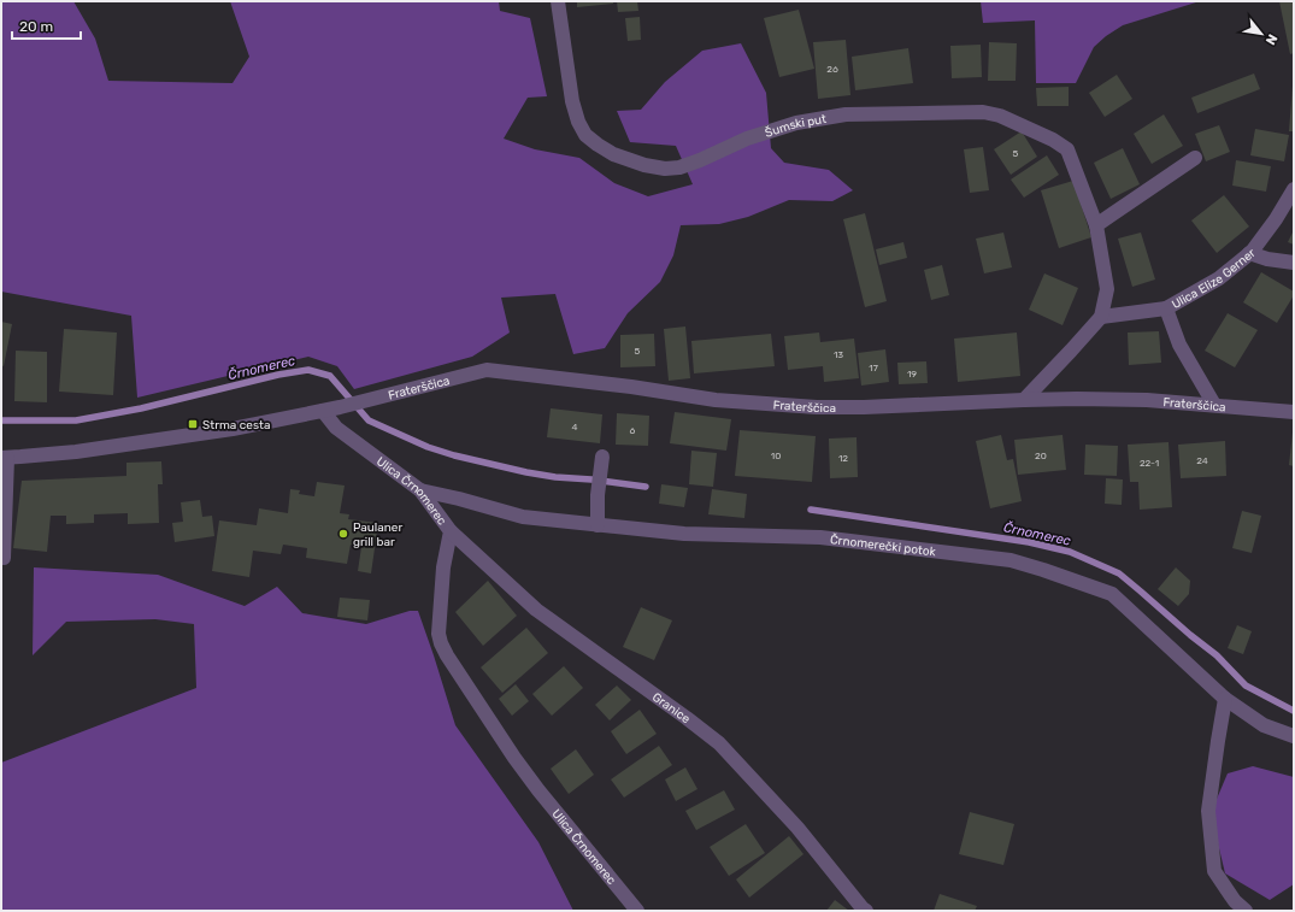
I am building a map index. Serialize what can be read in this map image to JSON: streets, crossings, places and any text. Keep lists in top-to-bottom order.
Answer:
{
  "streets": {
    "street": [
      "Šumski put",
      "Ulica Elize Gerner",
      "Fraterščica",
      "Ulica Črnomerec",
      "Črnomerečki potok",
      "Granice"
    ]
  },
  "crossings": [
    ["Šumski put", "Ulica Elize Gerner"],
    ["Šumski put", "Fraterščica"],
    ["Fraterščica", "Ulica Črnomerec"],
    ["Ulica Črnomerec", "Črnomerečki potok"],
    ["Ulica Črnomerec", "Granice"]
  ],
  "water": ["Črnomerec"],
  "places": {
    "transit": ["Strma cesta"],
    "other": ["Paulaner grill bar"]
  },
  "house_numbers": [
    "26",
    "5",
    "5",
    "13",
    "17",
    "19",
    "4",
    "6",
    "10",
    "20",
    "12",
    "24",
    "22-1"
  ],
  "scale_bar": "20 m",
  "north": "bottom right"
}
